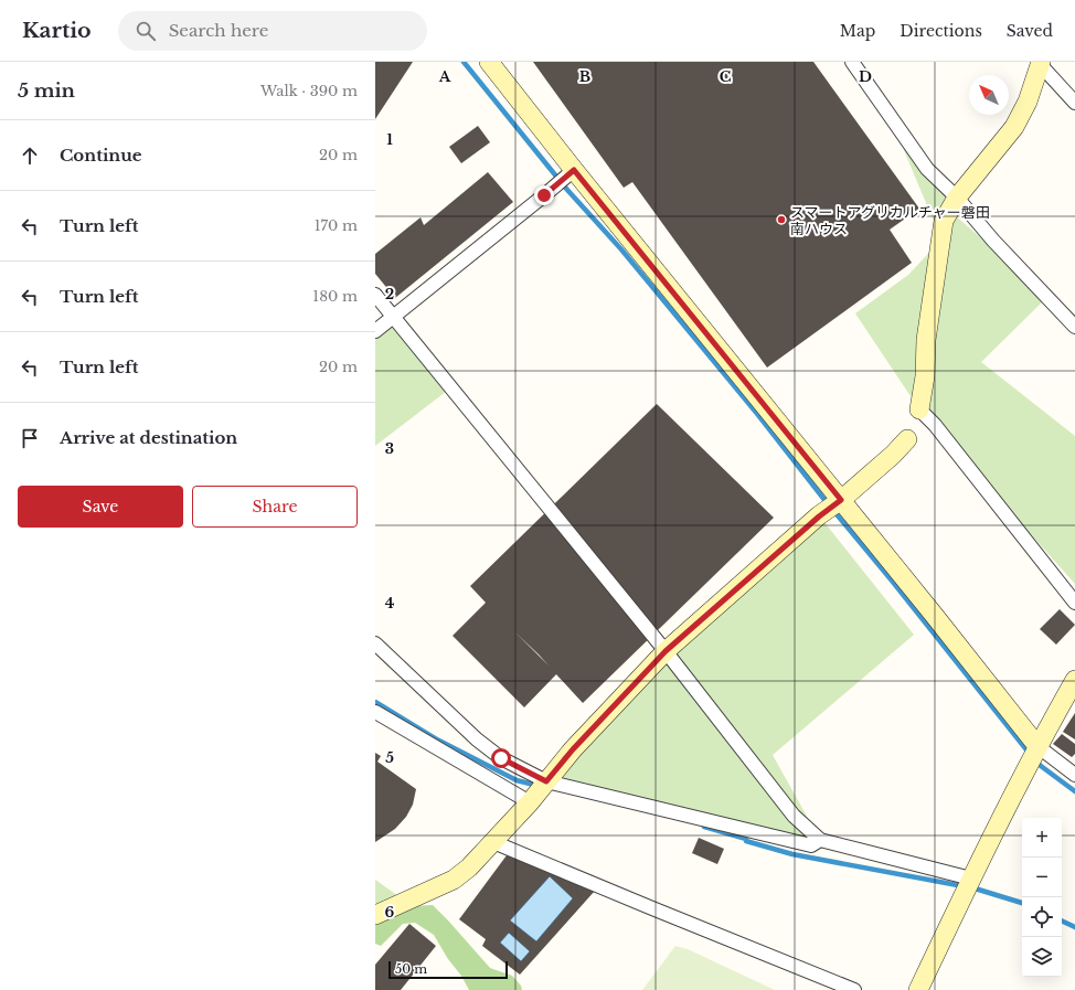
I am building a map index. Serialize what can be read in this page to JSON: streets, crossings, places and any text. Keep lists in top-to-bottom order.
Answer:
{
  "places": ["スマートアグリカルチャー磐田 南ハウス"],
  "scale_bar": "50 m",
  "north": "top left",
  "page": {
    "header": "Kartio",
    "search": "Search here",
    "nav": ["Map", "Directions", "Saved"],
    "heading": ["5 min", "Walk · 390 m"],
    "list": [
      ["Continue", "20 m"],
      ["Turn left", "170 m"],
      ["Turn left", "180 m"],
      ["Turn left", "20 m"],
      "Arrive at destination"
    ],
    "buttons": ["Save", "Share"],
    "map_buttons": ["+", "−"],
    "scale": "50 m"
  },
  "grid": {
    "columns": [
      "A",
      "B",
      "C",
      "D"
    ],
    "rows": [
      "1",
      "2",
      "3",
      "4",
      "5",
      "6"
    ]
  }
}
